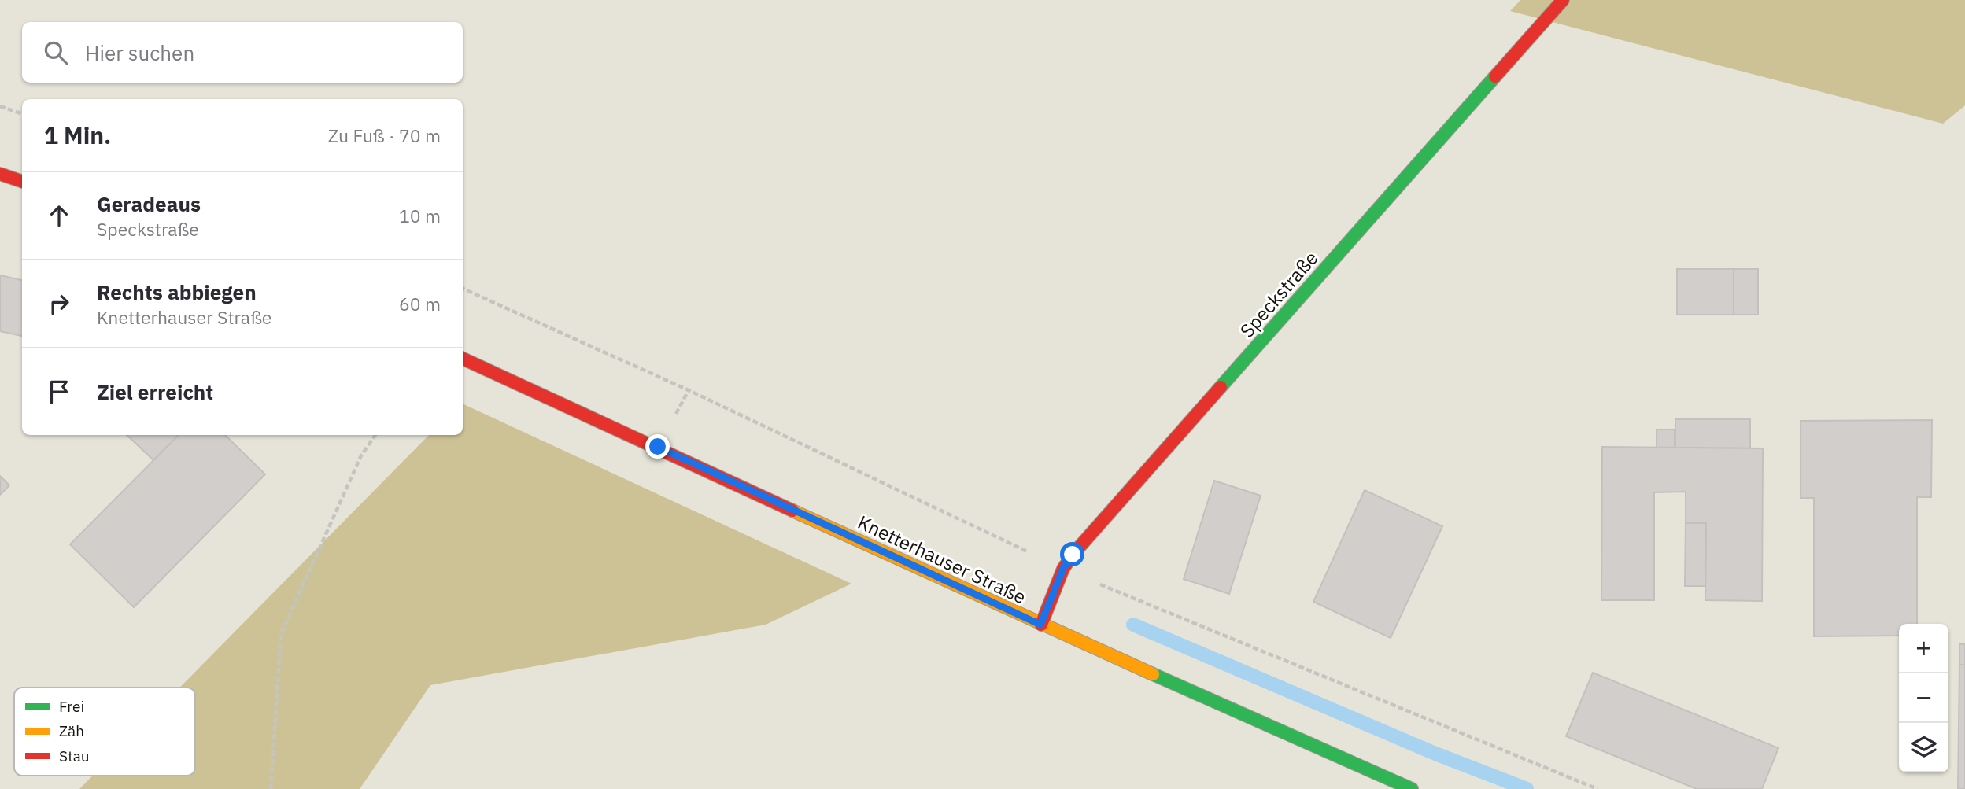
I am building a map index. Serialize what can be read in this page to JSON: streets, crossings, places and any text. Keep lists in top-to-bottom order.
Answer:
{
  "streets": {
    "street": ["Speckstraße", "Knetterhauser Straße"]
  },
  "crossings": [
    ["Speckstraße", "Knetterhauser Straße"]
  ],
  "legend": ["Frei", "Zäh", "Stau"],
  "page": {
    "search": "Hier suchen",
    "heading": ["1 Min.", "Zu Fuß · 70 m"],
    "list": [
      ["Geradeaus", "Speckstraße", "10 m"],
      ["Rechts abbiegen", "Knetterhauser Straße", "60 m"],
      "Ziel erreicht"
    ],
    "map_buttons": ["+", "−"]
  }
}
